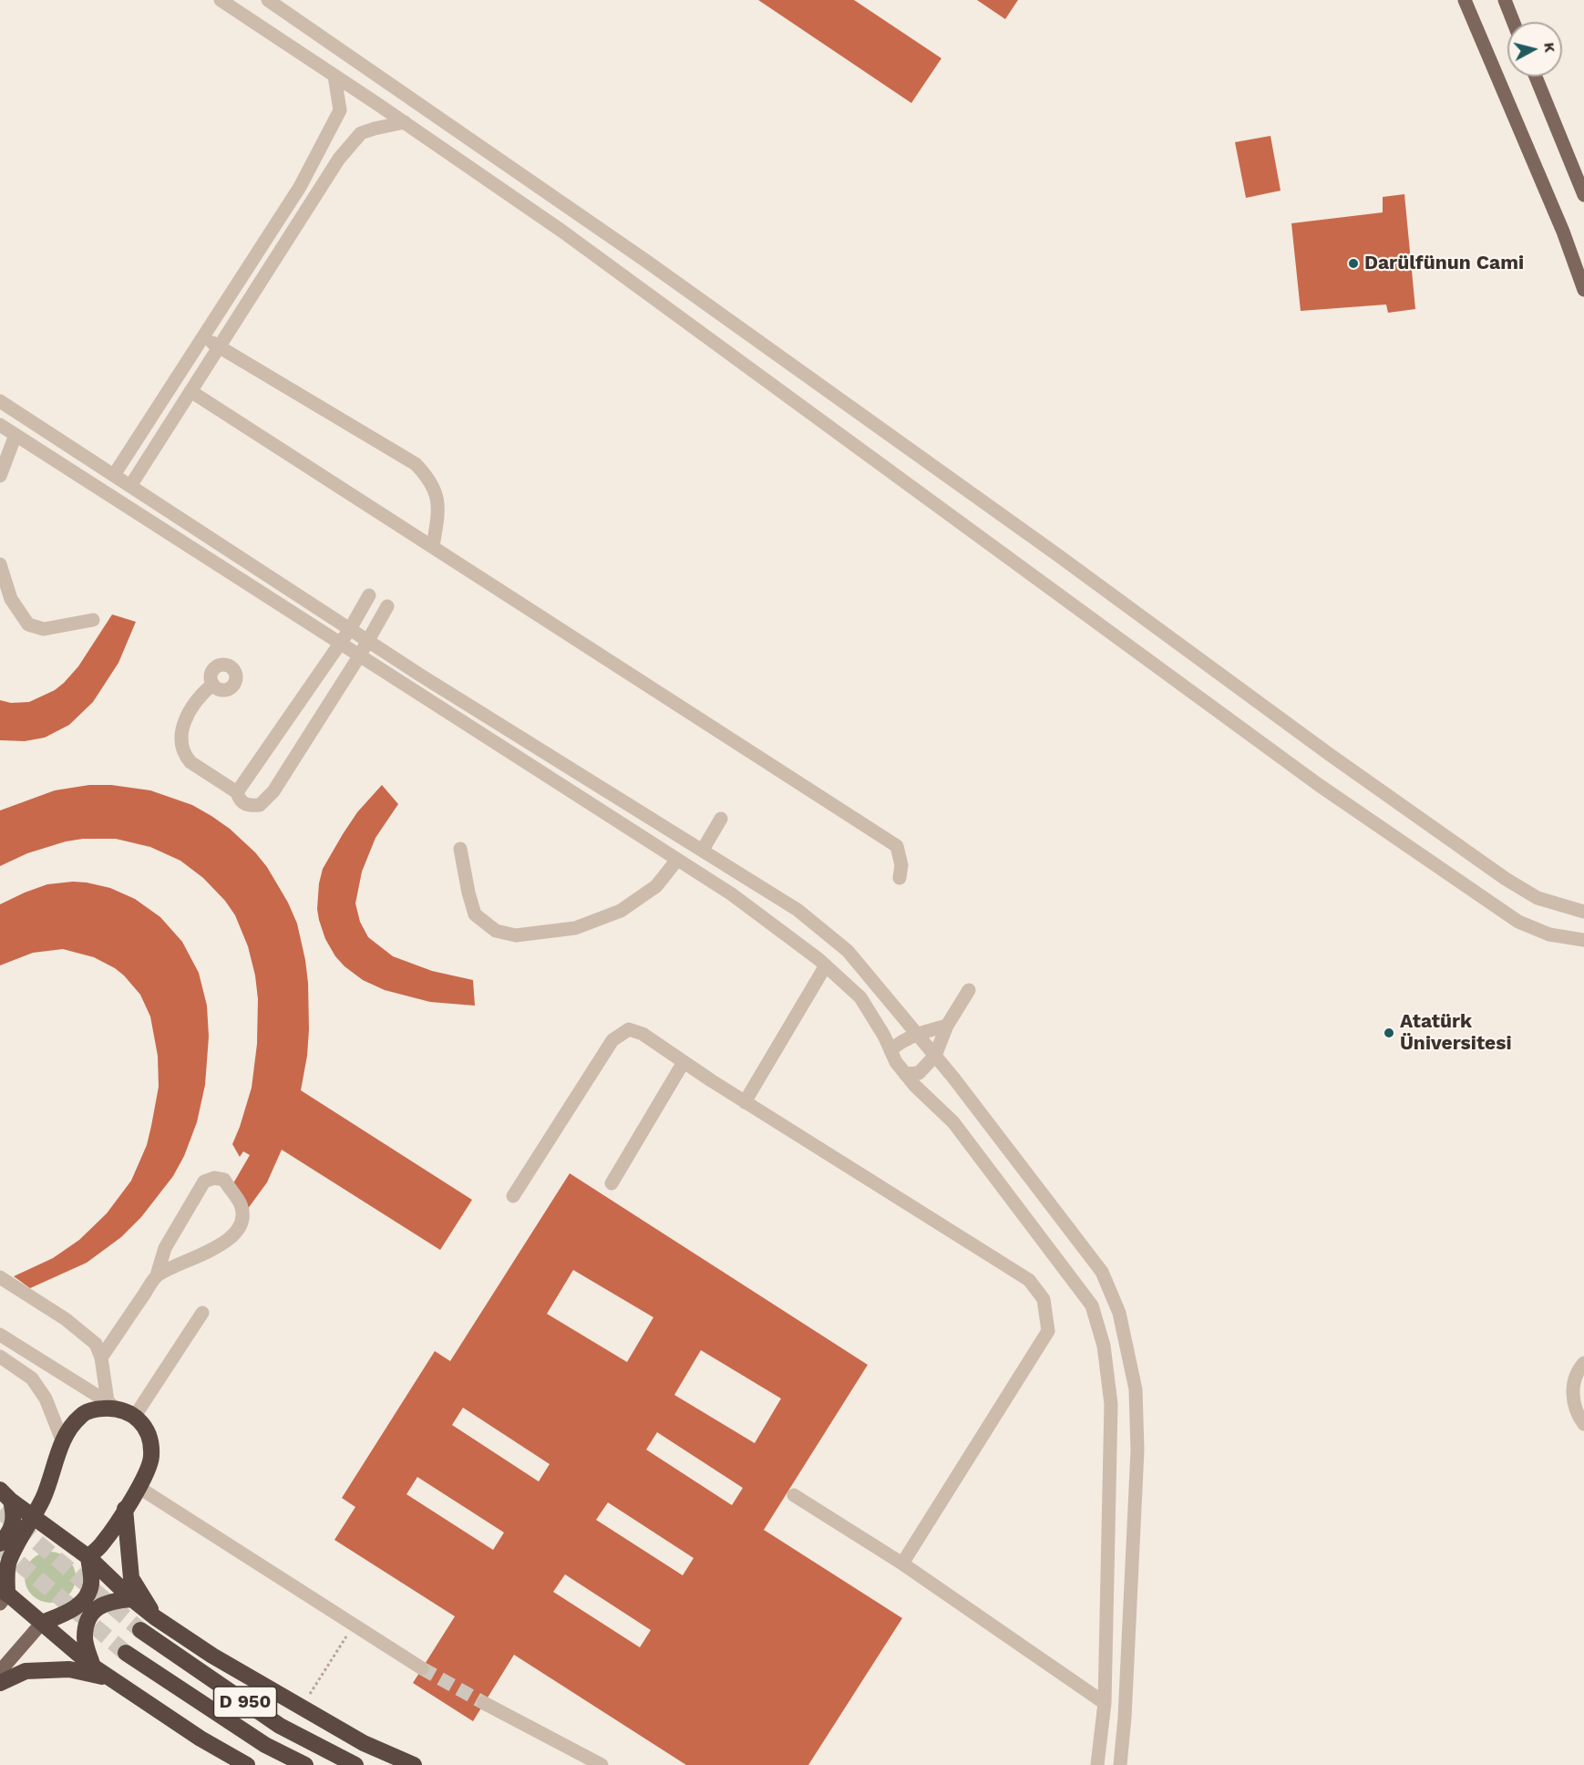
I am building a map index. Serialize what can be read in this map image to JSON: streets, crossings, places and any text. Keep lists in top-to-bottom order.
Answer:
{
  "streets": {
    "highway": ["D 950"]
  },
  "places": ["Darülfünun Cami", "Atatürk Üniversitesi"],
  "north": "right"
}
